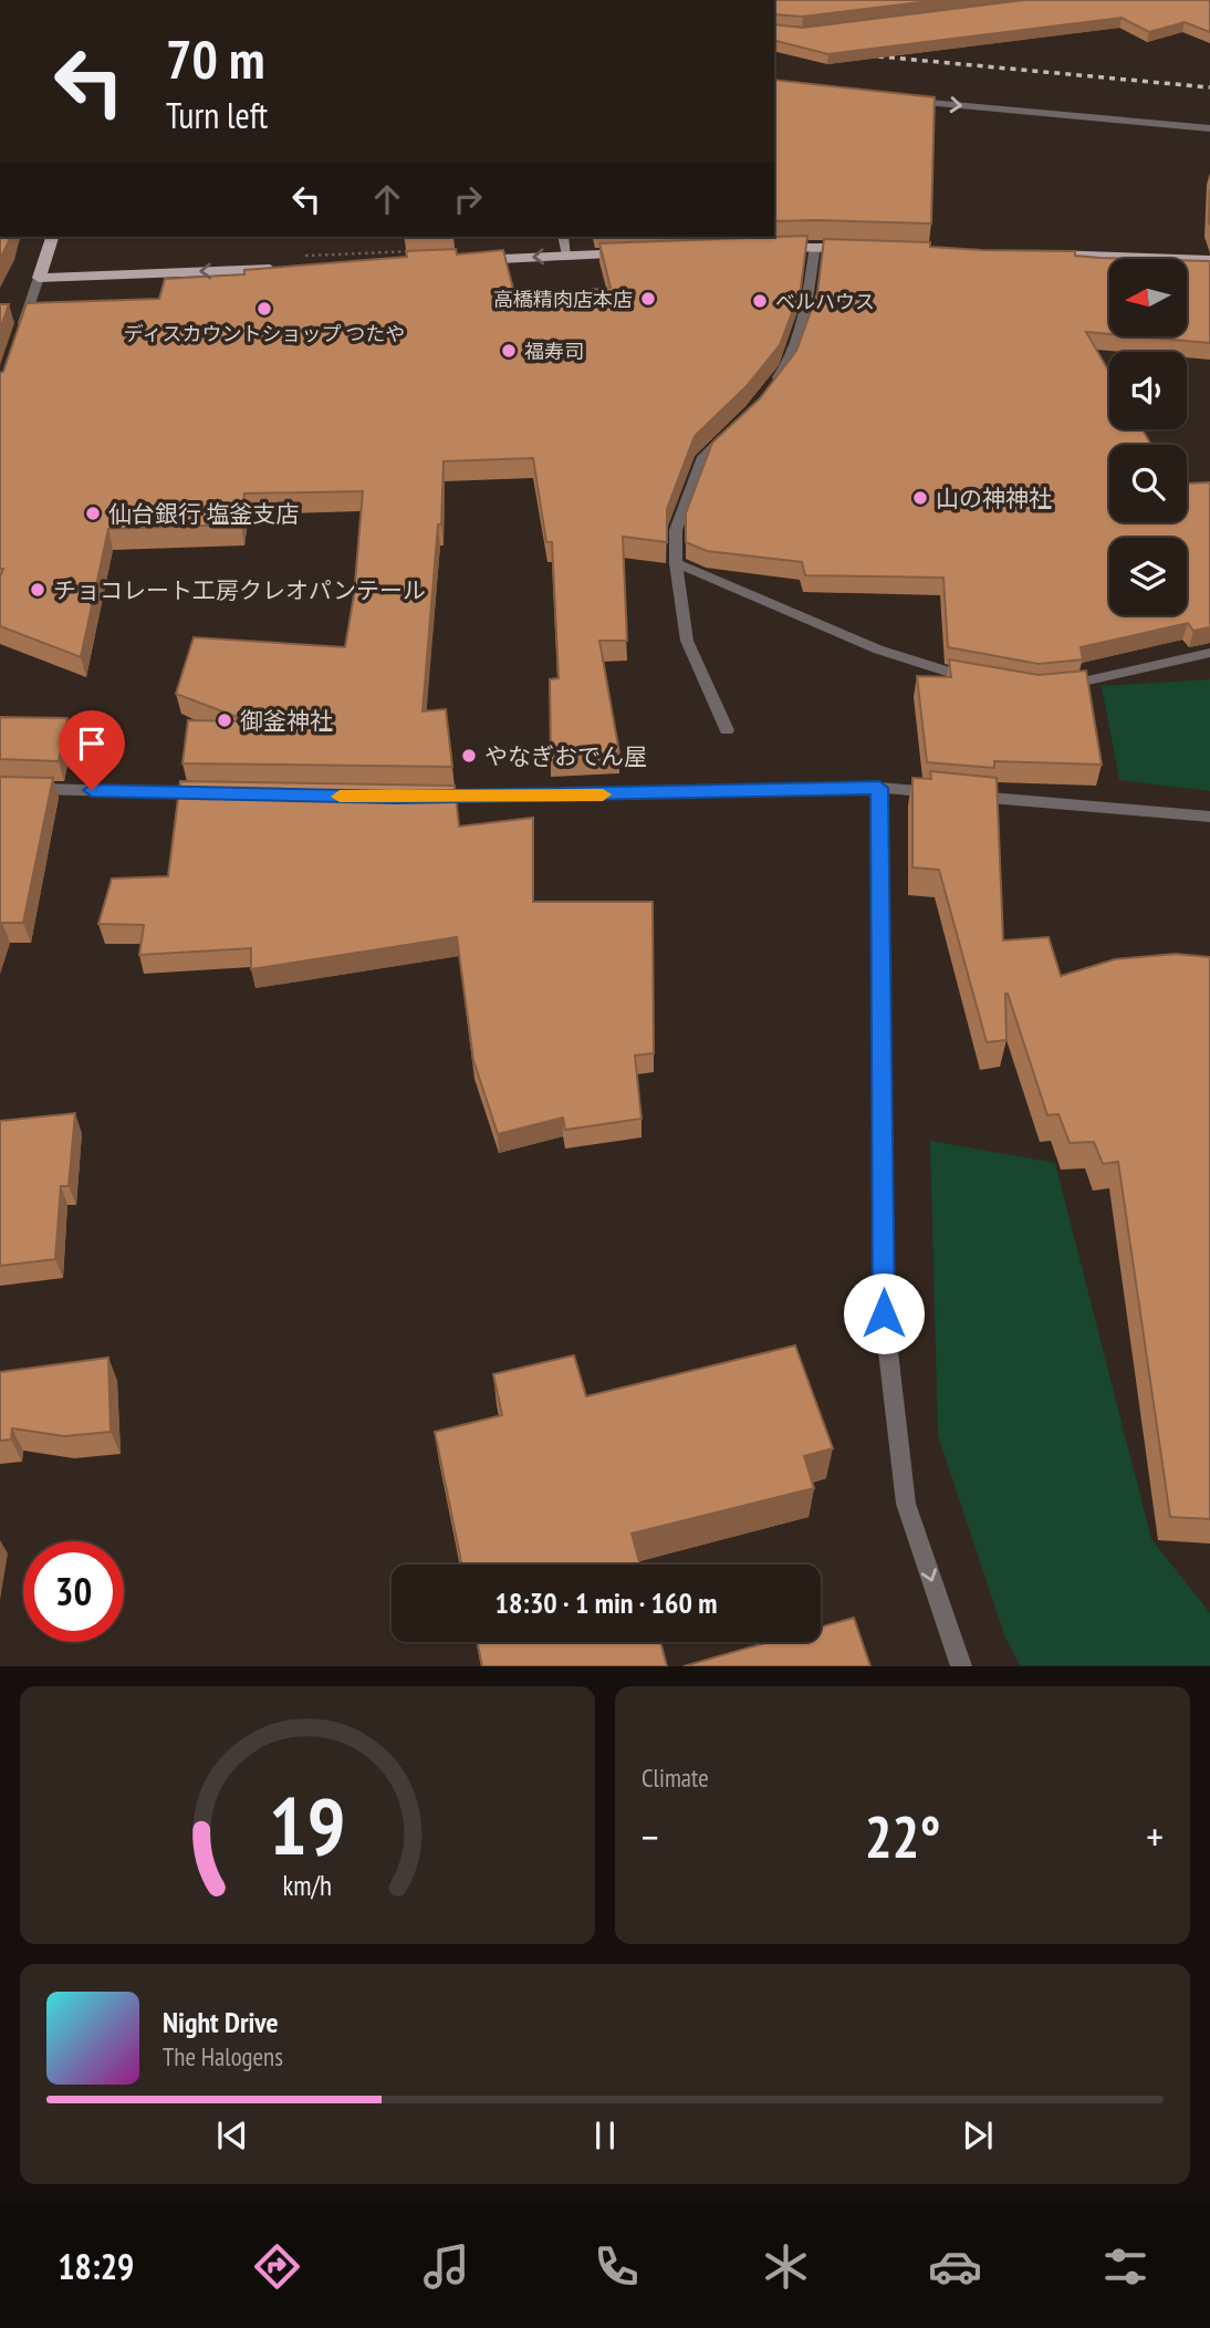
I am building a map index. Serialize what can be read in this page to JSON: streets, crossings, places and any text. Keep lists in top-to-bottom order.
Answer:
{
  "places": [
    "高橋精肉店本店",
    "ベルハウス",
    "ディスカウントショップ つたや",
    "福寿司",
    "山の神神社",
    "仙台銀行 塩釜支店",
    "チョコレート工房クレオパンテール",
    "御釜神社",
    "やなぎおでん屋"
  ],
  "north": "left",
  "page": {
    "turn": ["70 m", "Turn left"],
    "limit": "30",
    "trip": "18:30 · 1 min · 160 m",
    "tile": "Climate",
    "heat": ["−", "22°", "+"],
    "song": ["Night Drive", "The Halogens"],
    "tabs": "18:29",
    "gauge": ["19", "km/h"]
  }
}
